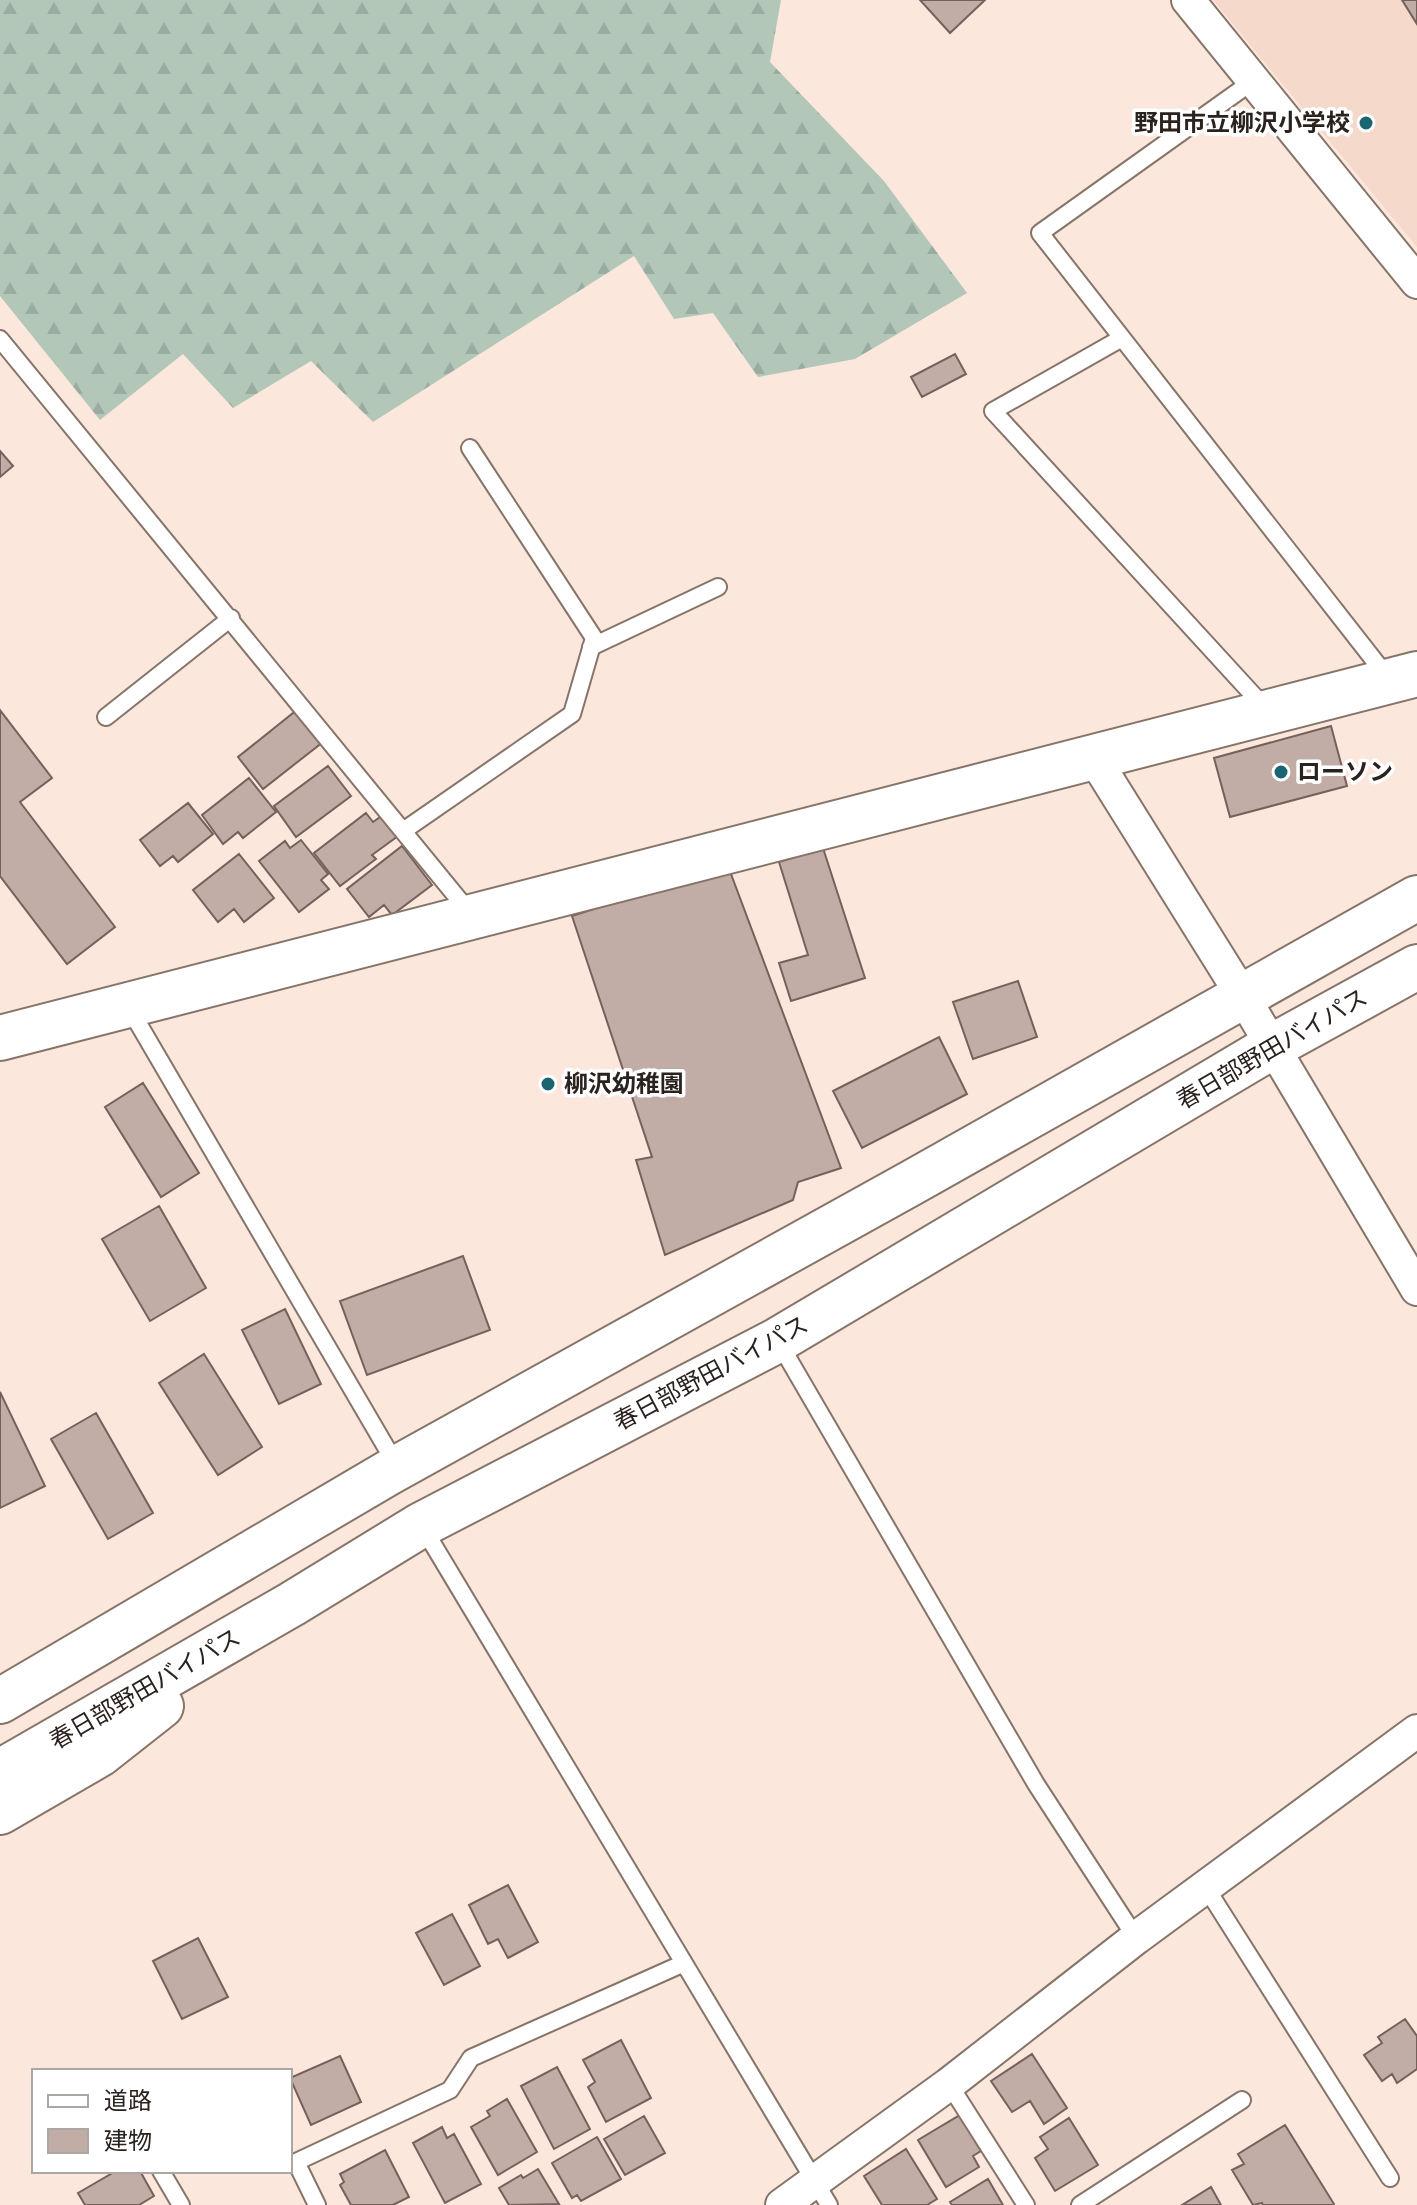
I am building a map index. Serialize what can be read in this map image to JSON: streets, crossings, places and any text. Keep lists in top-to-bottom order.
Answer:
{
  "streets": {
    "main road": ["春日部野田バイパス"]
  },
  "places": ["野田市立柳沢小学校", "ローソン", "柳沢幼稚園"],
  "legend": ["道路", "建物"]
}
